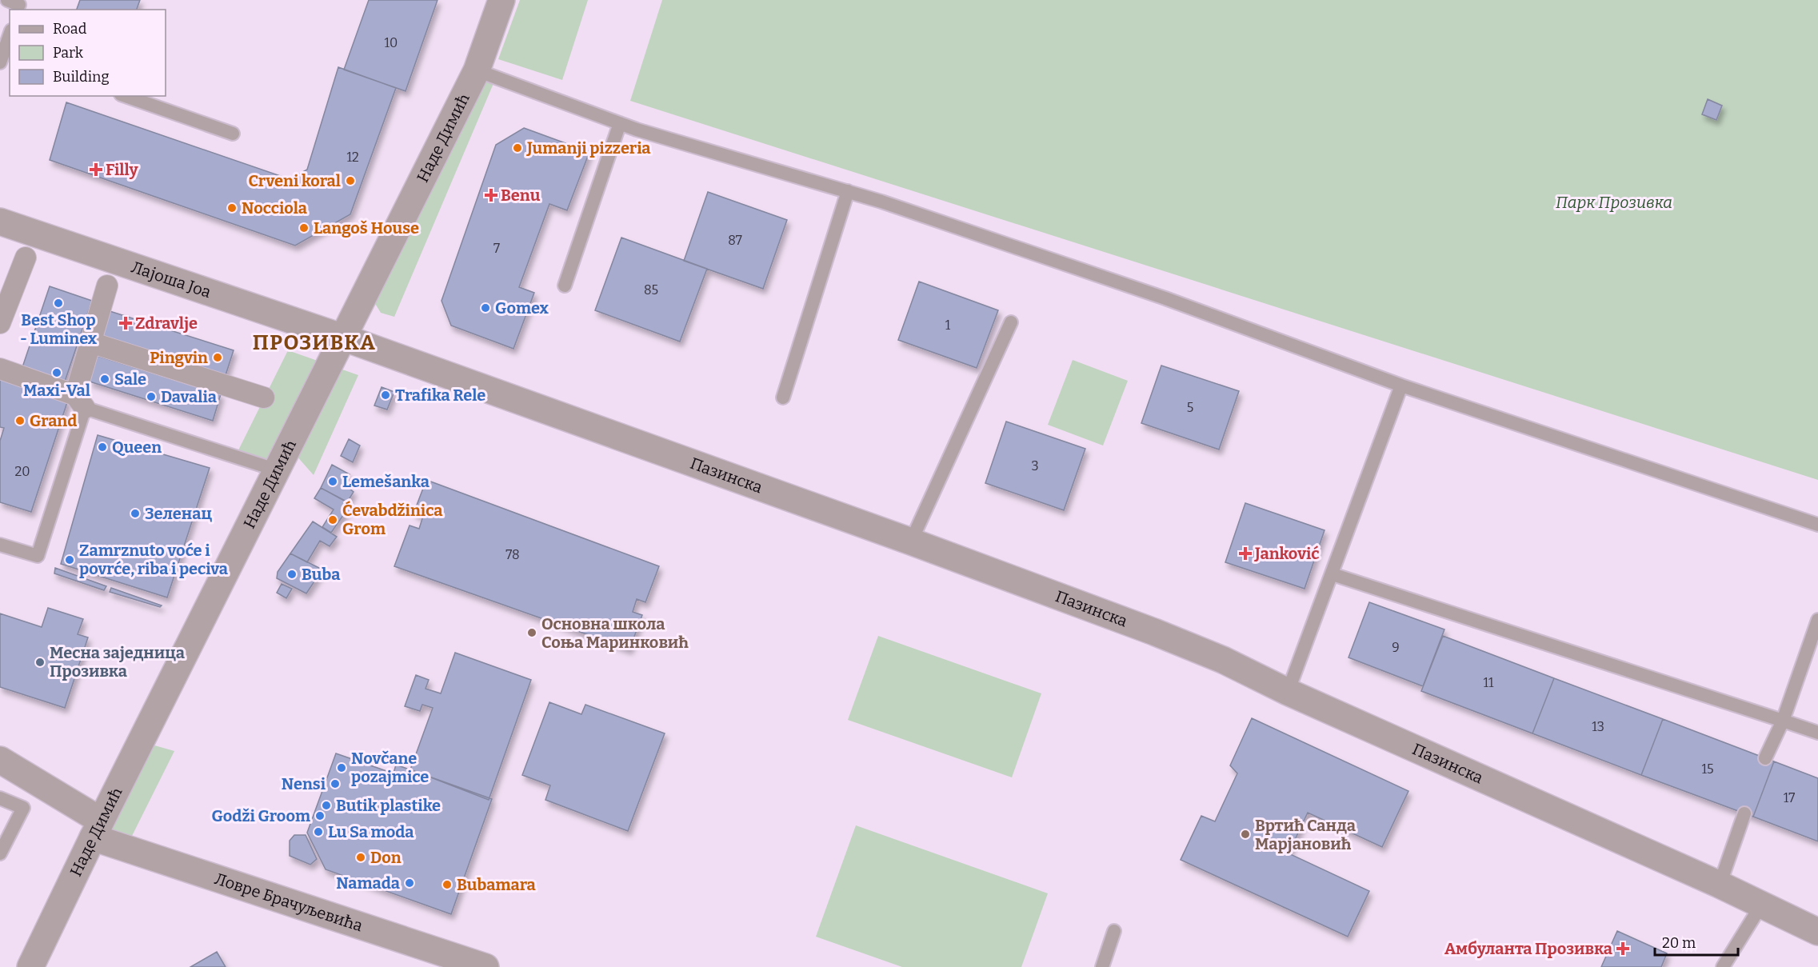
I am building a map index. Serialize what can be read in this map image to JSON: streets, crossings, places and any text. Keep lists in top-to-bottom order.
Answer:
{
  "streets": {
    "street": [
      "Наде Димић",
      "Лајоша Јоа",
      "Пазинска",
      "Ловре Брачуљевића"
    ]
  },
  "crossings": [
    ["Наде Димић", "Лајоша Јоа"],
    ["Наде Димић", "Пазинска"],
    ["Наде Димић", "Ловре Брачуљевића"],
    ["Лајоша Јоа", "Пазинска"]
  ],
  "districts": ["ПРОЗИВКА"],
  "parks": ["Парк Прозивка"],
  "places": {
    "other": [
      "Jumanji pizzeria",
      "Crveni koral",
      "Nocciola",
      "Langoš House",
      "Best Shop - Luminex",
      "Gomex",
      "Pingvin",
      "Maxi-Val",
      "Sale",
      "Trafika Rele",
      "Davalia",
      "Grand",
      "Queen",
      "Lemešanka",
      "Зеленац",
      "Ćevabdžinica Grom",
      "Zamrznuto voće i povrće, riba i peciva",
      "Buba",
      "Основна школа Соња Маринковић",
      "Месна заједница Прозивка",
      "Novčane pozajmice",
      "Nensi",
      "Butik plastike",
      "Godži Groom",
      "Lu Sa moda",
      "Вртић Санда Марјановић",
      "Don",
      "Namada",
      "Bubamara"
    ],
    "health": [
      "Filly",
      "Benu",
      "Zdravlje",
      "Janković",
      "Амбуланта Прозивка"
    ]
  },
  "house_numbers": [
    "10",
    "12",
    "87",
    "7",
    "85",
    "1",
    "5",
    "3",
    "20",
    "78",
    "9",
    "11",
    "13",
    "15",
    "17"
  ],
  "legend": ["Road", "Park", "Building"],
  "scale_bar": "20 m"
}
